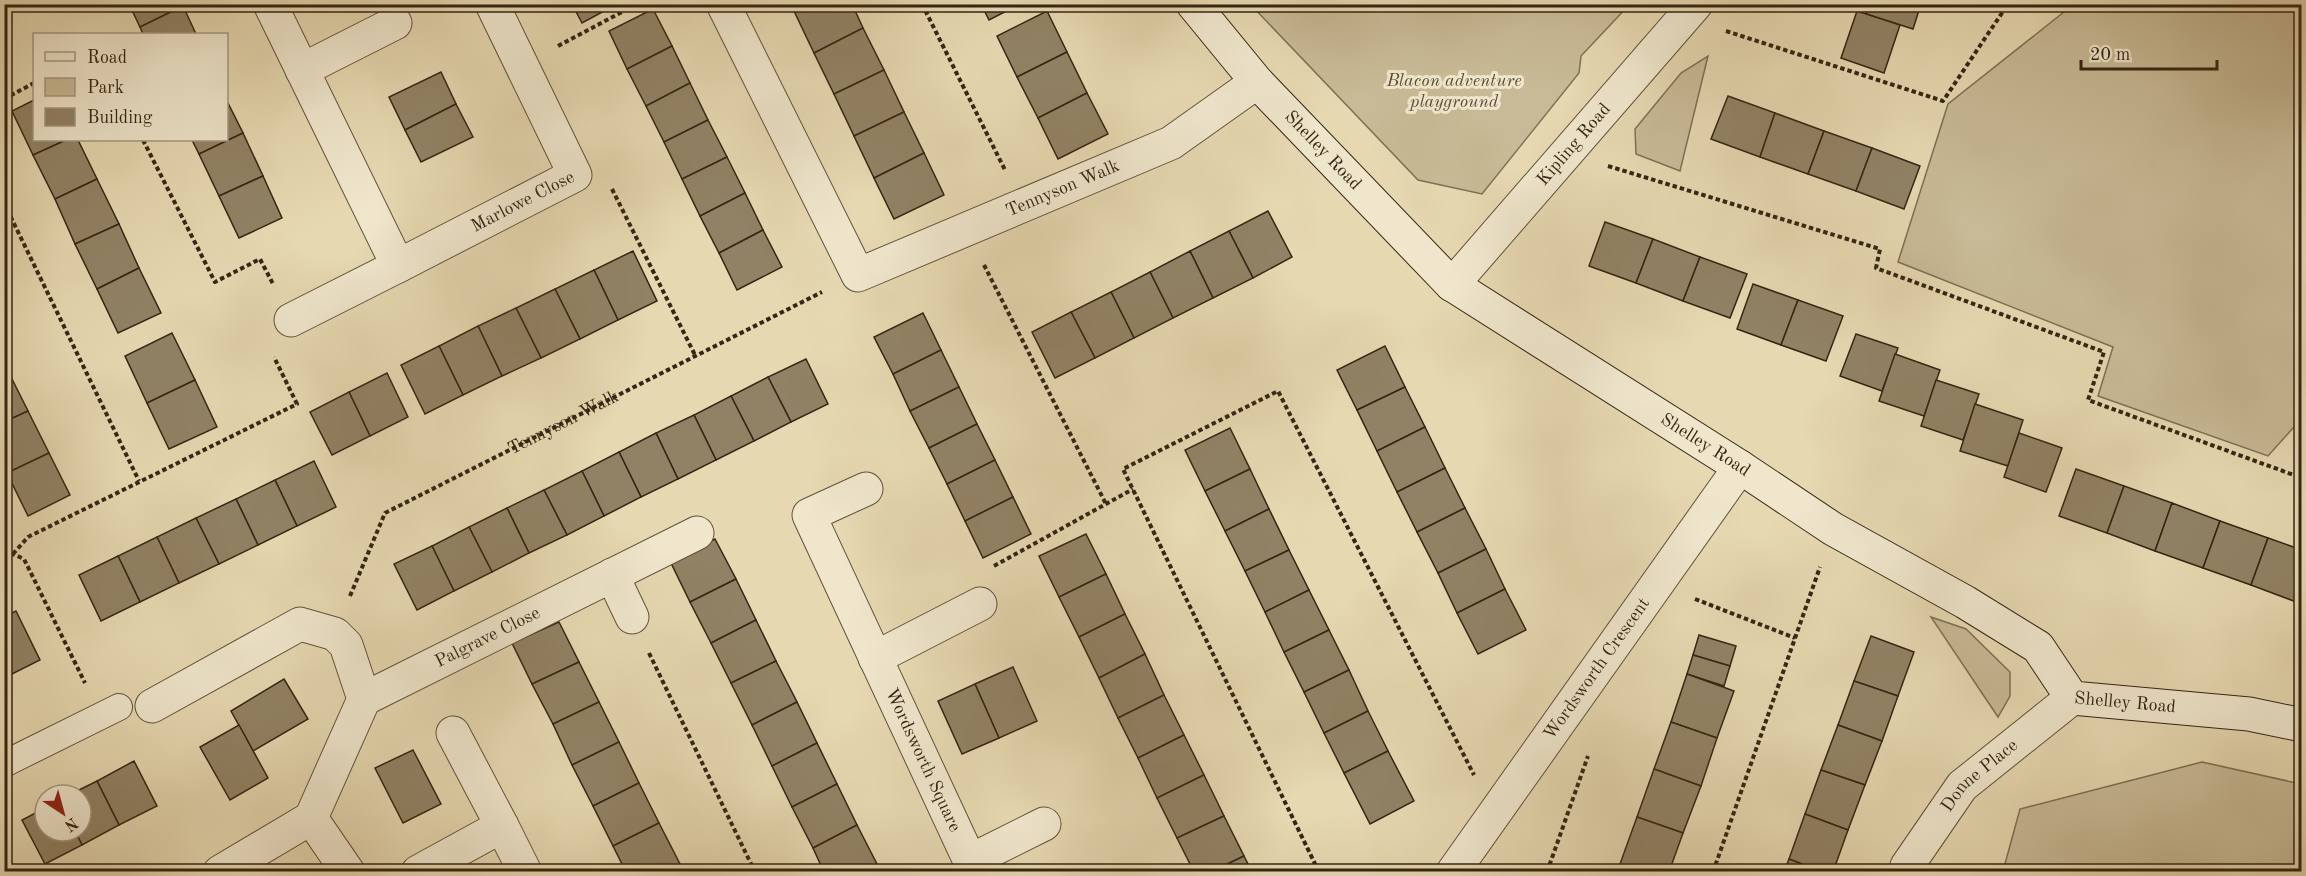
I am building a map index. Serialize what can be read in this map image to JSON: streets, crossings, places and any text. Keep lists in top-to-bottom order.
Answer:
{
  "streets": {
    "street": [
      "Kipling Road",
      "Shelley Road",
      "Tennyson Walk",
      "Marlowe Close",
      "Palgrave Close",
      "Wordsworth Crescent",
      "Wordsworth Square",
      "Donne Place"
    ]
  },
  "crossings": [
    ["Kipling Road", "Shelley Road"],
    ["Shelley Road", "Tennyson Walk"],
    ["Shelley Road", "Wordsworth Crescent"],
    ["Shelley Road", "Donne Place"]
  ],
  "parks": ["Blacon adventure playground"],
  "legend": ["Road", "Park", "Building"],
  "scale_bar": "20 m",
  "north": "bottom right"
}
